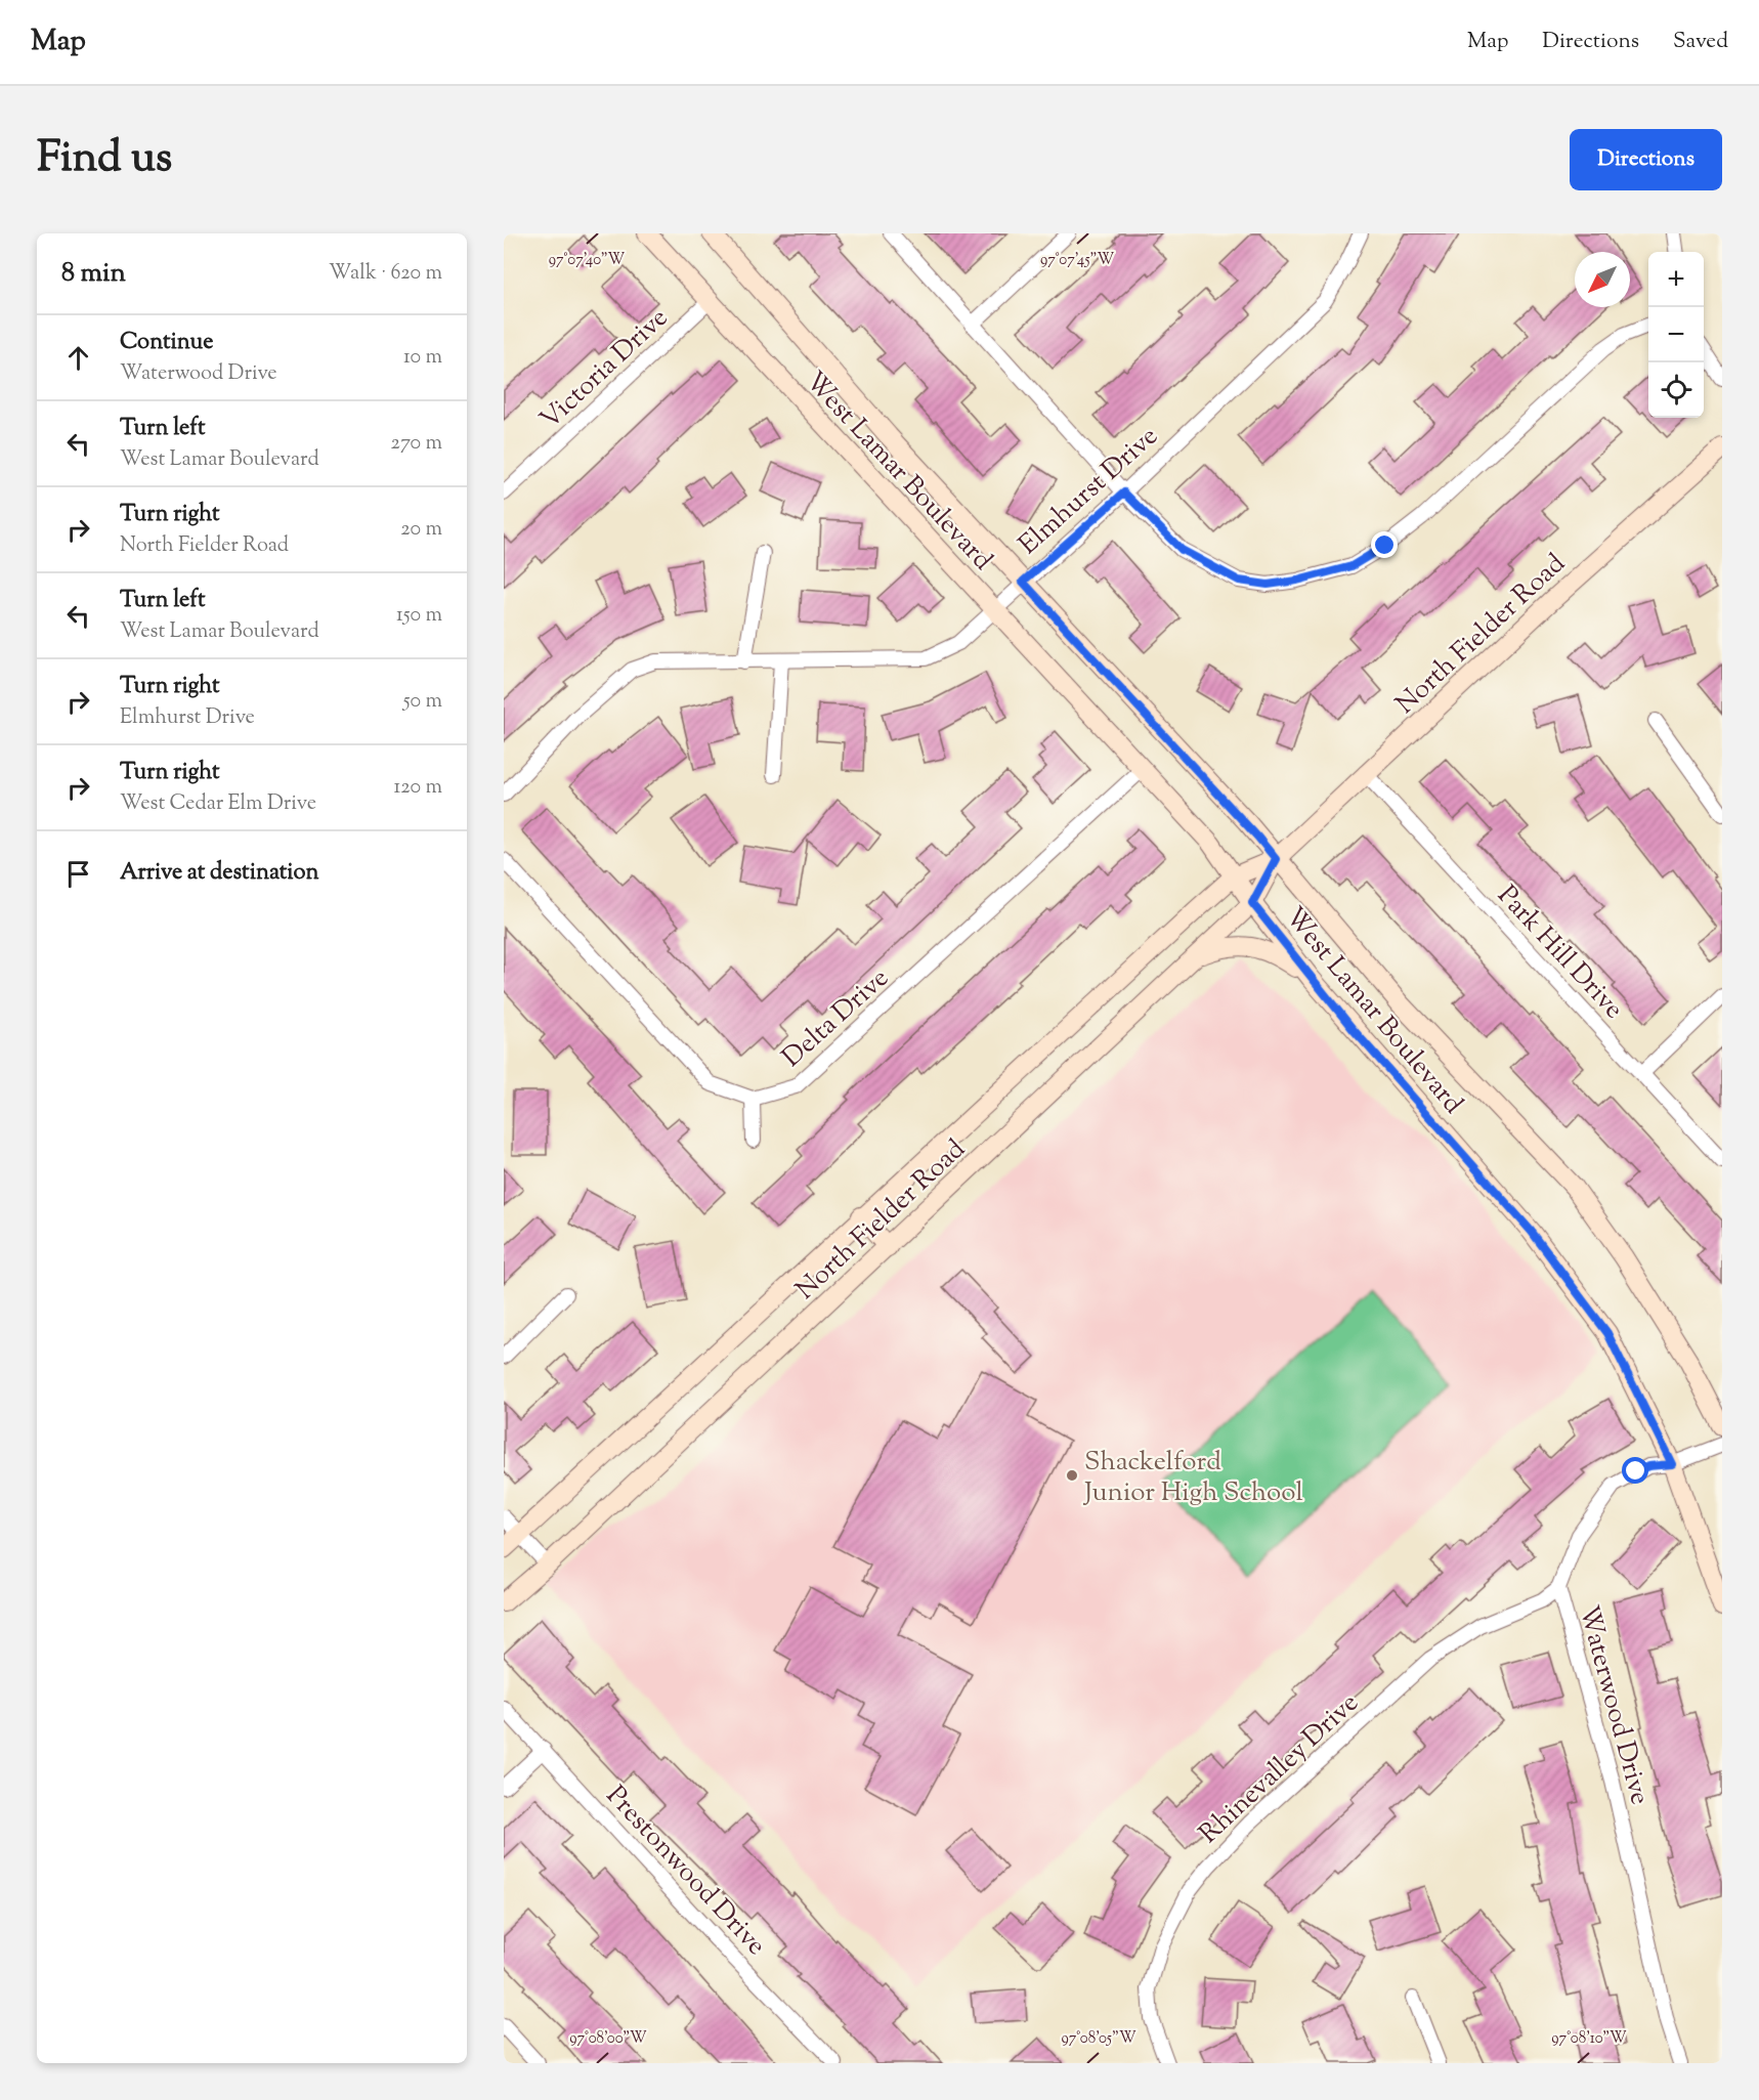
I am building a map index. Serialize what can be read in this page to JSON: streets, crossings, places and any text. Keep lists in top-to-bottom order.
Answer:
{
  "streets": {
    "main road": ["West Lamar Boulevard", "North Fielder Road"],
    "street": [
      "Victoria Drive",
      "Elmhurst Drive",
      "Park Hill Drive",
      "Delta Drive",
      "Waterwood Drive",
      "Rhinevalley Drive",
      "Prestonwood Drive"
    ]
  },
  "crossings": [
    ["Victoria Drive", "West Lamar Boulevard"],
    ["West Lamar Boulevard", "Elmhurst Drive"],
    ["West Lamar Boulevard", "North Fielder Road"],
    ["West Lamar Boulevard", "Delta Drive"],
    ["West Lamar Boulevard", "Waterwood Drive"],
    ["North Fielder Road", "Park Hill Drive"],
    ["Waterwood Drive", "Rhinevalley Drive"]
  ],
  "places": ["Shackelford Junior High School"],
  "north": "bottom left",
  "page": {
    "header": "Map",
    "nav": ["Map", "Directions", "Saved"],
    "title": "Find us",
    "buttons": "Directions",
    "heading": ["8 min", "Walk · 620 m"],
    "map_buttons": ["+", "−"],
    "list": [
      ["Continue", "Waterwood Drive", "10 m"],
      ["Turn left", "West Lamar Boulevard", "270 m"],
      ["Turn right", "North Fielder Road", "20 m"],
      ["Turn left", "West Lamar Boulevard", "150 m"],
      ["Turn right", "Elmhurst Drive", "50 m"],
      ["Turn right", "West Cedar Elm Drive", "120 m"],
      "Arrive at destination"
    ]
  },
  "coordinates": [
    "97°07'40\"W",
    "97°07'45\"W",
    "97°08'00\"W",
    "97°08'05\"W",
    "97°08'10\"W"
  ]
}
